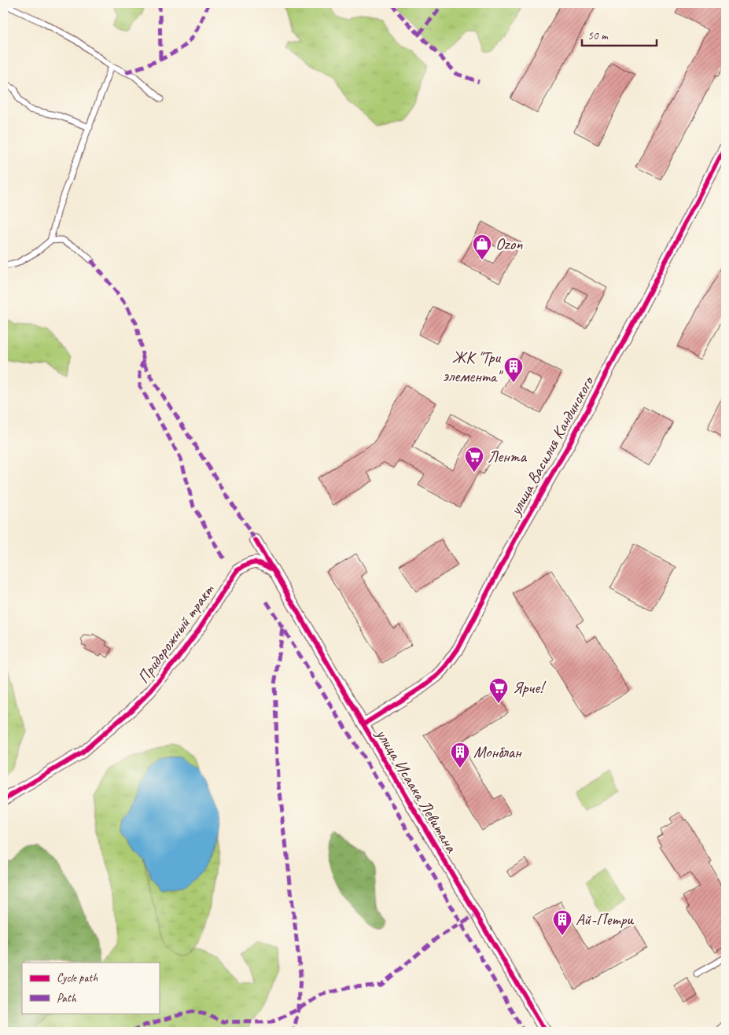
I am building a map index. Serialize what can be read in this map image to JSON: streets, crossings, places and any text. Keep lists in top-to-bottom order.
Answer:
{
  "streets": {
    "street": ["улица Василия Кандинского", "Придорожный тракт", "улица Исаака Левитана"]
  },
  "crossings": [
    ["улица Василия Кандинского", "улица Исаака Левитана"],
    ["Придорожный тракт", "улица Исаака Левитана"]
  ],
  "places": {
    "shop": ["Ozon"],
    "building": ["ЖК \"Три элемента\"", "Монблан", "Ай-Петри"],
    "supermarket": ["Лента", "Ярче!"]
  },
  "legend": ["Cycle path", "Path"],
  "scale_bar": "50 m"
}
